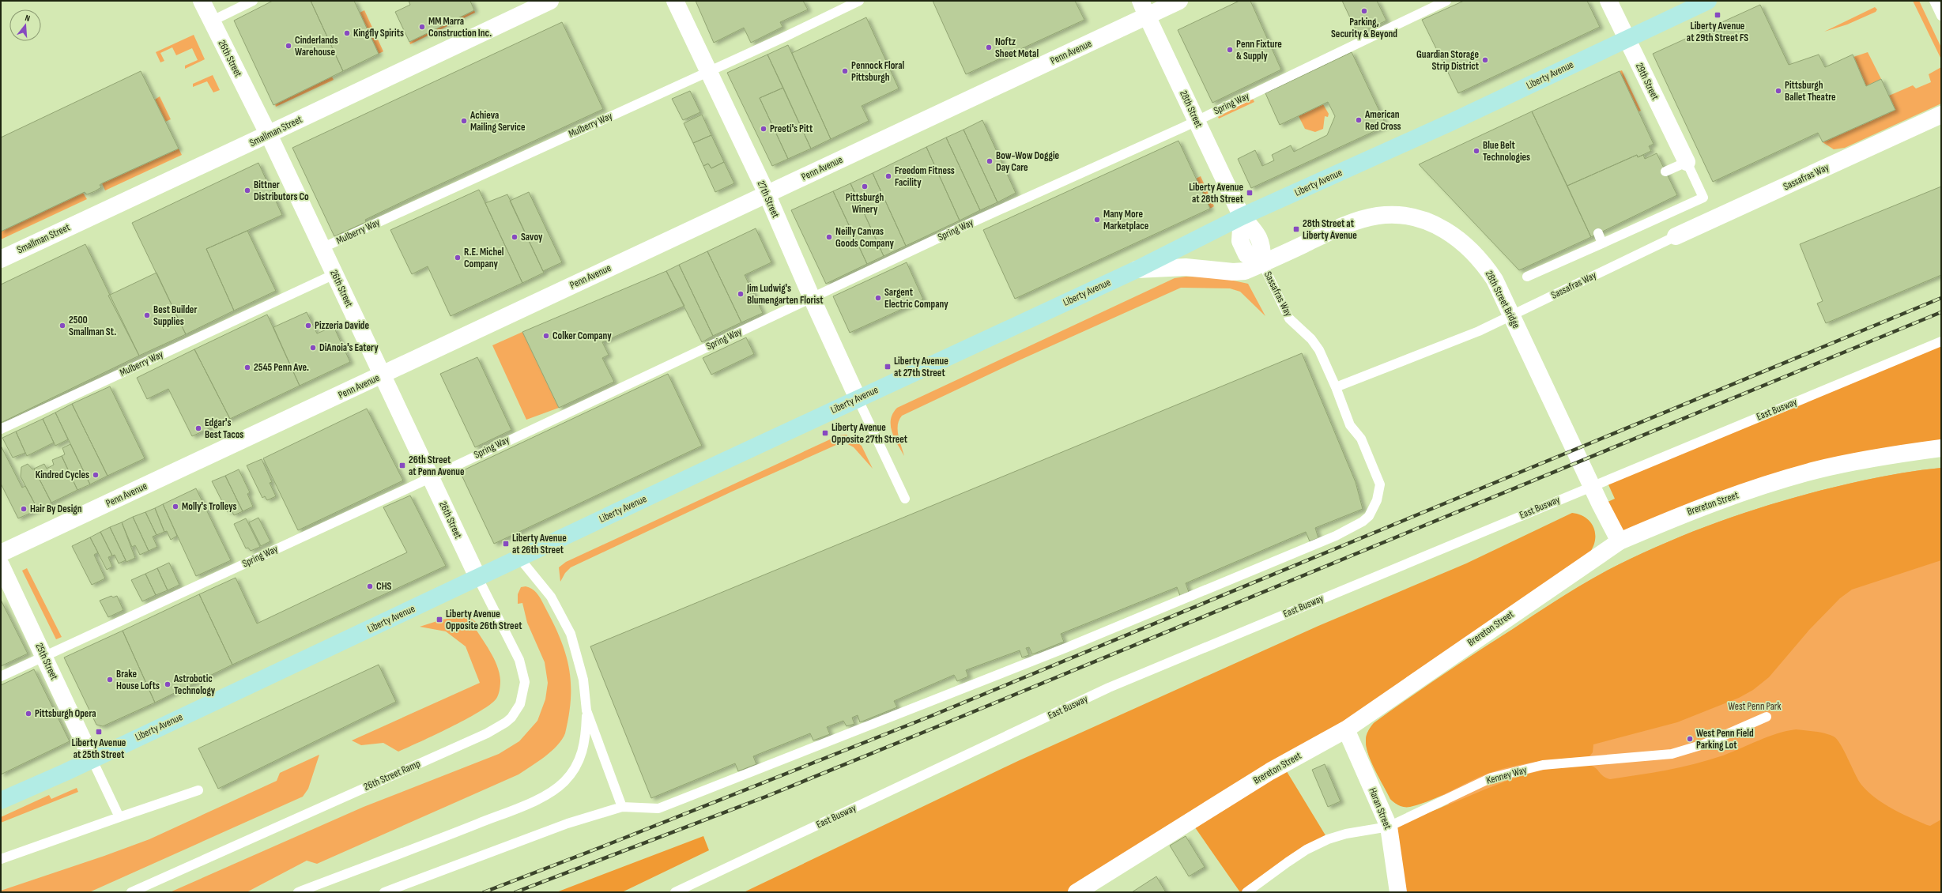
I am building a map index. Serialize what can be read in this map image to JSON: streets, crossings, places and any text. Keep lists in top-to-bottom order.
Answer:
{
  "streets": {
    "main road": ["Liberty Avenue"],
    "street": [
      "Penn Avenue",
      "26th Street",
      "29th Street",
      "28th Street",
      "Smallman Street",
      "Sassafras Way",
      "27th Street",
      "28th Street Bridge",
      "Brereton Street",
      "25th Street",
      "Haran Street"
    ],
    "lane": [
      "Spring Way",
      "Mulberry Way",
      "East Busway",
      "26th Street Ramp",
      "Kenney Way"
    ]
  },
  "crossings": [
    ["Penn Avenue", "26th Street"],
    ["Penn Avenue", "28th Street"],
    ["Penn Avenue", "27th Street"],
    ["26th Street", "Liberty Avenue"],
    ["26th Street", "Spring Way"],
    ["26th Street", "Mulberry Way"],
    ["26th Street", "Smallman Street"],
    ["26th Street", "26th Street Ramp"],
    ["Liberty Avenue", "29th Street"],
    ["Liberty Avenue", "28th Street"],
    ["Liberty Avenue", "27th Street"],
    ["Liberty Avenue", "28th Street Bridge"],
    ["Liberty Avenue", "25th Street"],
    ["Liberty Avenue", "26th Street Ramp"],
    ["Spring Way", "28th Street"],
    ["Spring Way", "27th Street"],
    ["Spring Way", "25th Street"],
    ["28th Street", "Sassafras Way"],
    ["28th Street", "28th Street Bridge"],
    ["Mulberry Way", "27th Street"],
    ["Sassafras Way", "28th Street Bridge"],
    ["28th Street Bridge", "Brereton Street"],
    ["Brereton Street", "Haran Street"],
    ["Kenney Way", "Haran Street"]
  ],
  "parks": ["West Penn Park"],
  "places": {
    "other": [
      "Parking, Security & Beyond",
      "MM Marra Construction Inc.",
      "Kingfly Spirits",
      "Cinderlands Warehouse",
      "Noftz Sheet Metal",
      "Penn Fixture & Supply",
      "Guardian Storage Strip District",
      "Pennock Floral Pittsburgh",
      "Pittsburgh Ballet Theatre",
      "American Red Cross",
      "Achieva Mailing Service",
      "Preeti's Pitt",
      "Blue Belt Technologies",
      "Bow-Wow Doggie Day Care",
      "Freedom Fitness Facility",
      "Pittsburgh Winery",
      "Bittner Distributors Co",
      "Many More Marketplace",
      "Savoy",
      "Neilly Canvas Goods Company",
      "R.E. Michel Company",
      "Jim Ludwig's Blumengarten Florist",
      "Sargent Electric Company",
      "Best Builder Supplies",
      "2500 Smallman St.",
      "Pizzeria Davide",
      "Colker Company",
      "DiAnoia's Eatery",
      "2545 Penn Ave.",
      "Edgar's Best Tacos",
      "Kindred Cycles",
      "Molly's Trolleys",
      "Hair By Design",
      "CHS",
      "Brake House Lofts",
      "Astrobotic Technology",
      "Pittsburgh Opera",
      "West Penn Field Parking Lot"
    ],
    "transit": [
      "Liberty Avenue at 29th Street FS",
      "Liberty Avenue at 28th Street",
      "28th Street at Liberty Avenue",
      "Liberty Avenue at 27th Street",
      "Liberty Avenue Opposite 27th Street",
      "26th Street at Penn Avenue",
      "Liberty Avenue at 26th Street",
      "Liberty Avenue Opposite 26th Street",
      "Liberty Avenue at 25th Street"
    ]
  },
  "north": "top"
}
